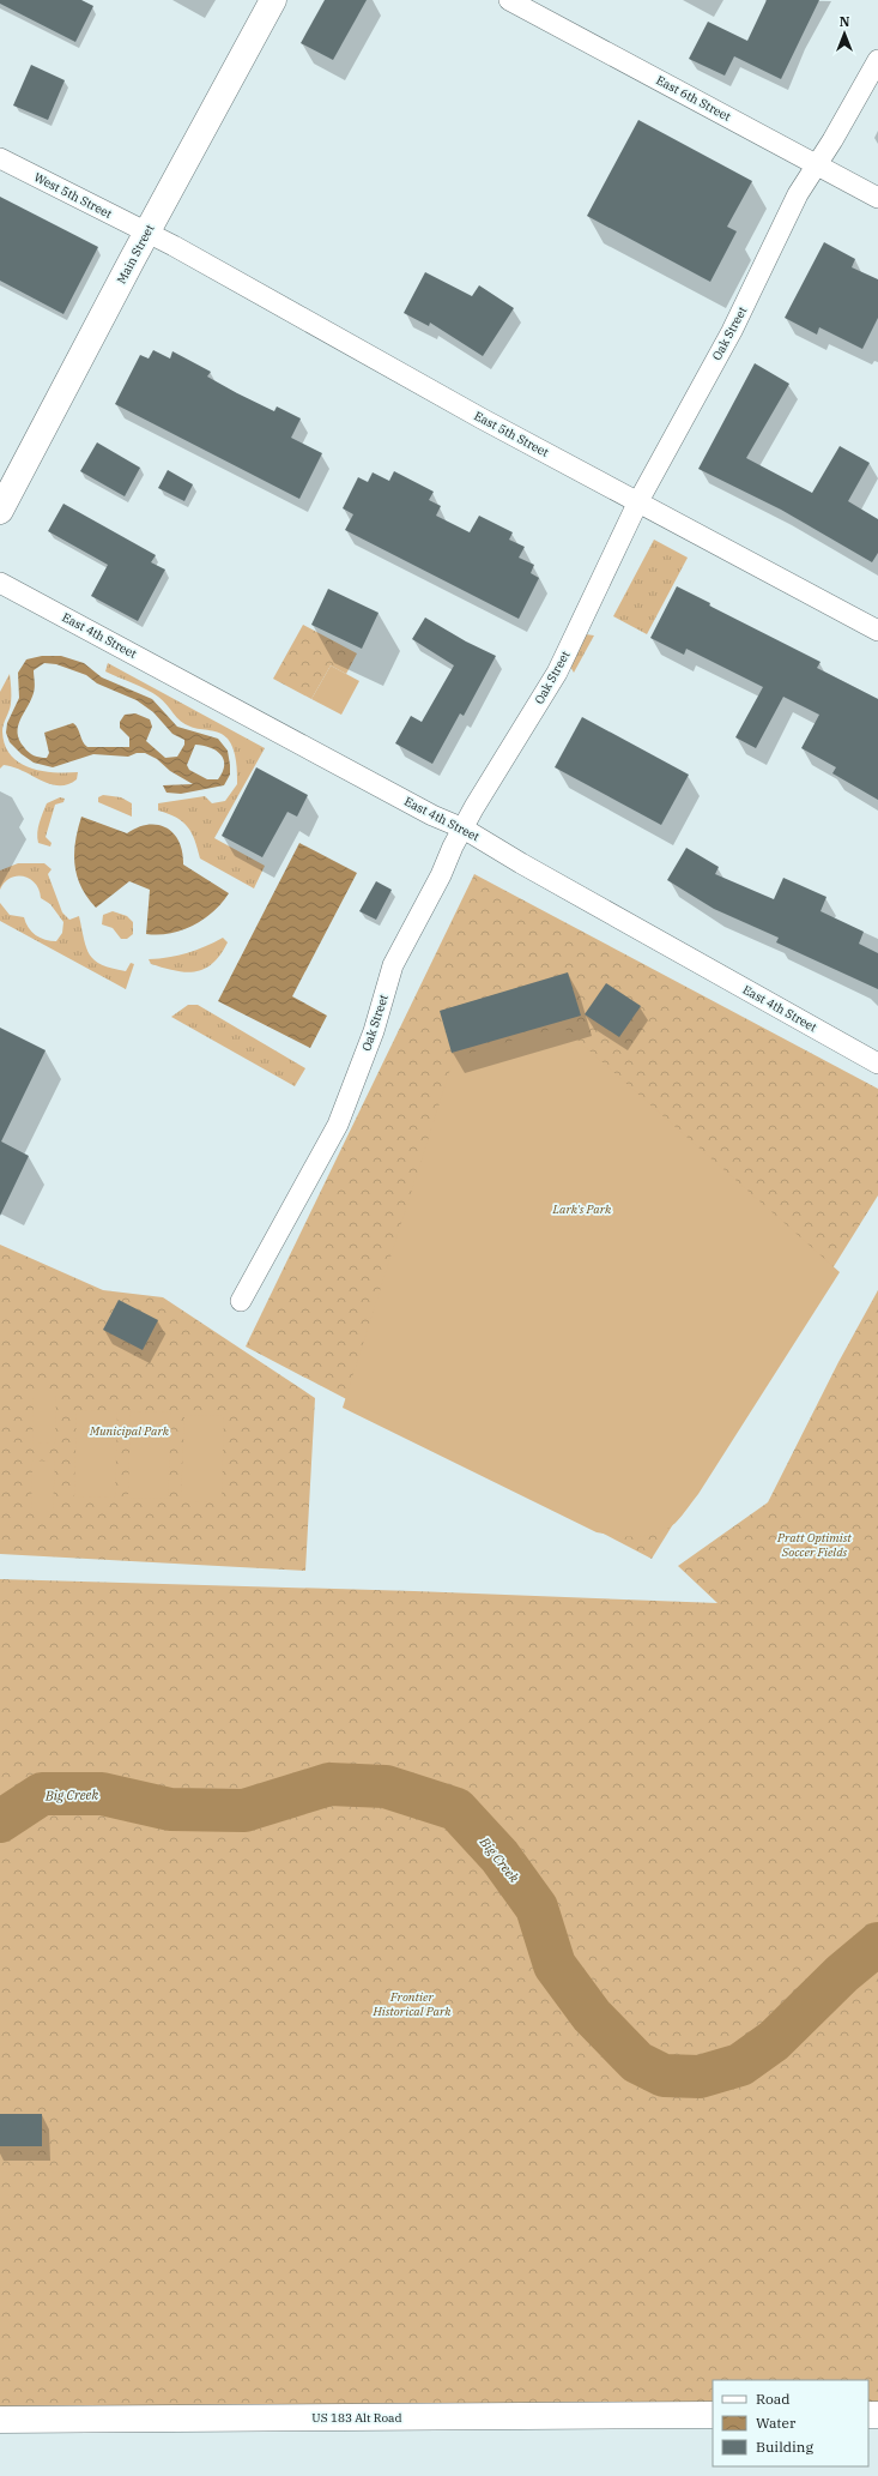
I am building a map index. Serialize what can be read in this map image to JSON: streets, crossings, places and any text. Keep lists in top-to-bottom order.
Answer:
{
  "streets": {
    "main road": ["Main Street", "US 183 Alt Road"],
    "street": [
      "East 6th Street",
      "West 5th Street",
      "Oak Street",
      "East 5th Street",
      "East 4th Street"
    ]
  },
  "crossings": [
    ["East 6th Street", "Oak Street"],
    ["West 5th Street", "Main Street"],
    ["West 5th Street", "East 5th Street"],
    ["Main Street", "East 5th Street"],
    ["Oak Street", "East 5th Street"],
    ["Oak Street", "East 4th Street"]
  ],
  "water": ["Big Creek"],
  "parks": [
    "Lark's Park",
    "Municipal Park",
    "Pratt Optimist Soccer Fields",
    "Frontier Historical Park"
  ],
  "legend": ["Road", "Water", "Building"],
  "north": "top"
}
